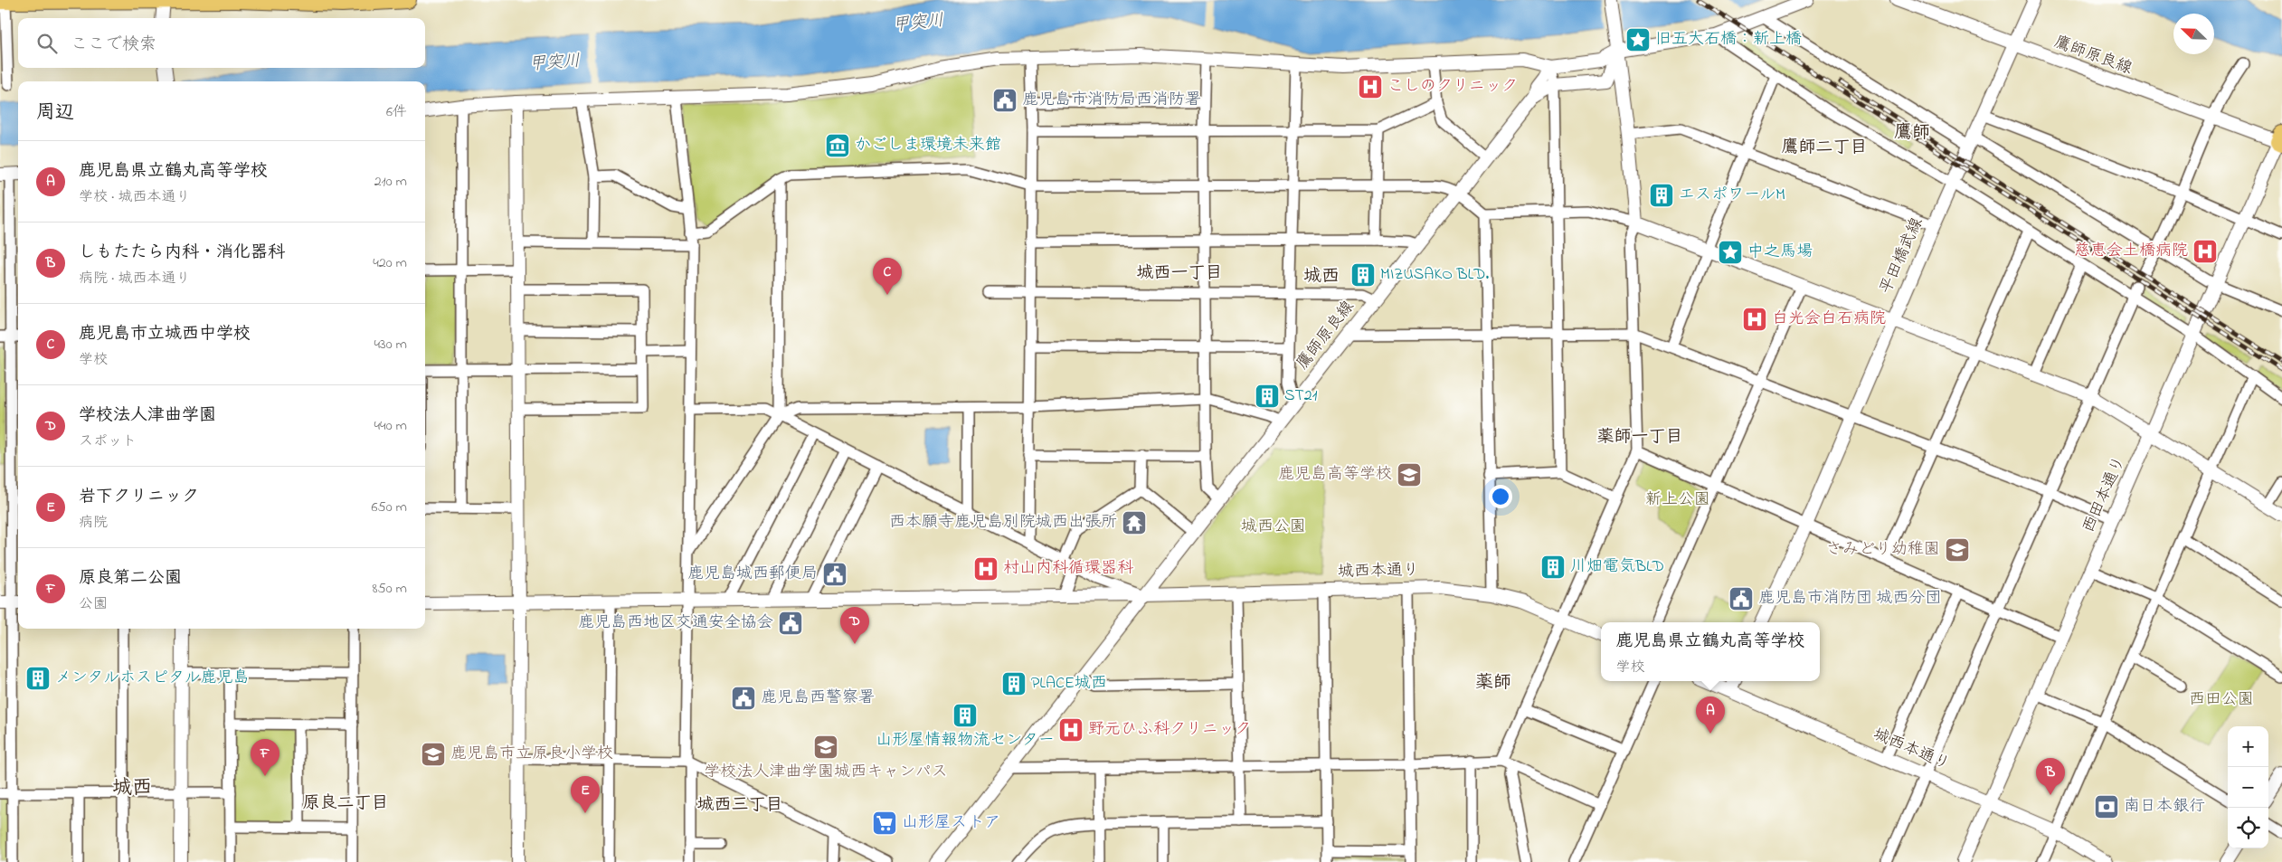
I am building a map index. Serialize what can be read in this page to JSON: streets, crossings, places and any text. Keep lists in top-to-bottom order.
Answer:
{
  "streets": {
    "street": [
      "鷹師原良線",
      "平田橋武線",
      "西田本通り",
      "城西本通り"
    ]
  },
  "crossings": [
    ["鷹師原良線", "平田橋武線"],
    ["鷹師原良線", "西田本通り"],
    ["鷹師原良線", "城西本通り"],
    ["西田本通り", "城西本通り"]
  ],
  "districts": [
    "鷹師",
    "鷹師二丁目",
    "城西一丁目",
    "城西",
    "薬師一丁目",
    "薬師",
    "城西",
    "原良二丁目",
    "城西三丁目"
  ],
  "water": ["甲突川"],
  "parks": ["新上公園", "城西公園", "西田公園"],
  "places": {
    "place": ["旧五大石橋：新上橋", "中之馬場"],
    "hospital": [
      "こしのクリニック",
      "慈恵会土橋病院",
      "白光会白石病院",
      "村山内科循環器科",
      "野元ひふ科クリニック"
    ],
    "public building": [
      "鹿児島市消防局西消防署",
      "鹿児島城西郵便局",
      "鹿児島市消防団 城西分団",
      "鹿児島西地区交通安全協会",
      "鹿児島西警察署"
    ],
    "museum": ["かごしま環境未来館"],
    "building": [
      "エスポワールM",
      "MIZUSAKO BLD.",
      "ST21",
      "川畑電気BLD",
      "メンタルホスピタル鹿児島",
      "PLACE城西",
      "山形屋情報物流センター"
    ],
    "school or university": [
      "鹿児島高等学校",
      "さみどり幼稚園",
      "学校法人津曲学園城西キャンパス",
      "鹿児島市立原良小学校"
    ],
    "temple": ["西本願寺鹿児島別院城西出張所"],
    "bank": ["南日本銀行"],
    "supermarket": ["山形屋ストア"]
  },
  "north": "top left",
  "page": {
    "search": "ここで検索",
    "heading": ["周辺", "6件"],
    "list": [
      {
        "mark": "A",
        "name": "鹿児島県立鶴丸高等学校",
        "note": "学校 · 城西本通り",
        "value": "210 m"
      },
      {
        "mark": "B",
        "name": "しもたたら内科・消化器科",
        "note": "病院 · 城西本通り",
        "value": "420 m"
      },
      {
        "mark": "C",
        "name": "鹿児島市立城西中学校",
        "note": "学校",
        "value": "430 m"
      },
      {
        "mark": "D",
        "name": "学校法人津曲学園",
        "note": "スポット",
        "value": "440 m"
      },
      {
        "mark": "E",
        "name": "岩下クリニック",
        "note": "病院",
        "value": "650 m"
      },
      {
        "mark": "F",
        "name": "原良第二公園",
        "note": "公園",
        "value": "850 m"
      }
    ],
    "pins": [
      "C",
      "D",
      "A",
      "F",
      "B",
      "E"
    ],
    "popup": ["鹿児島県立鶴丸高等学校", "学校"],
    "map_buttons": ["+", "−"]
  }
}
